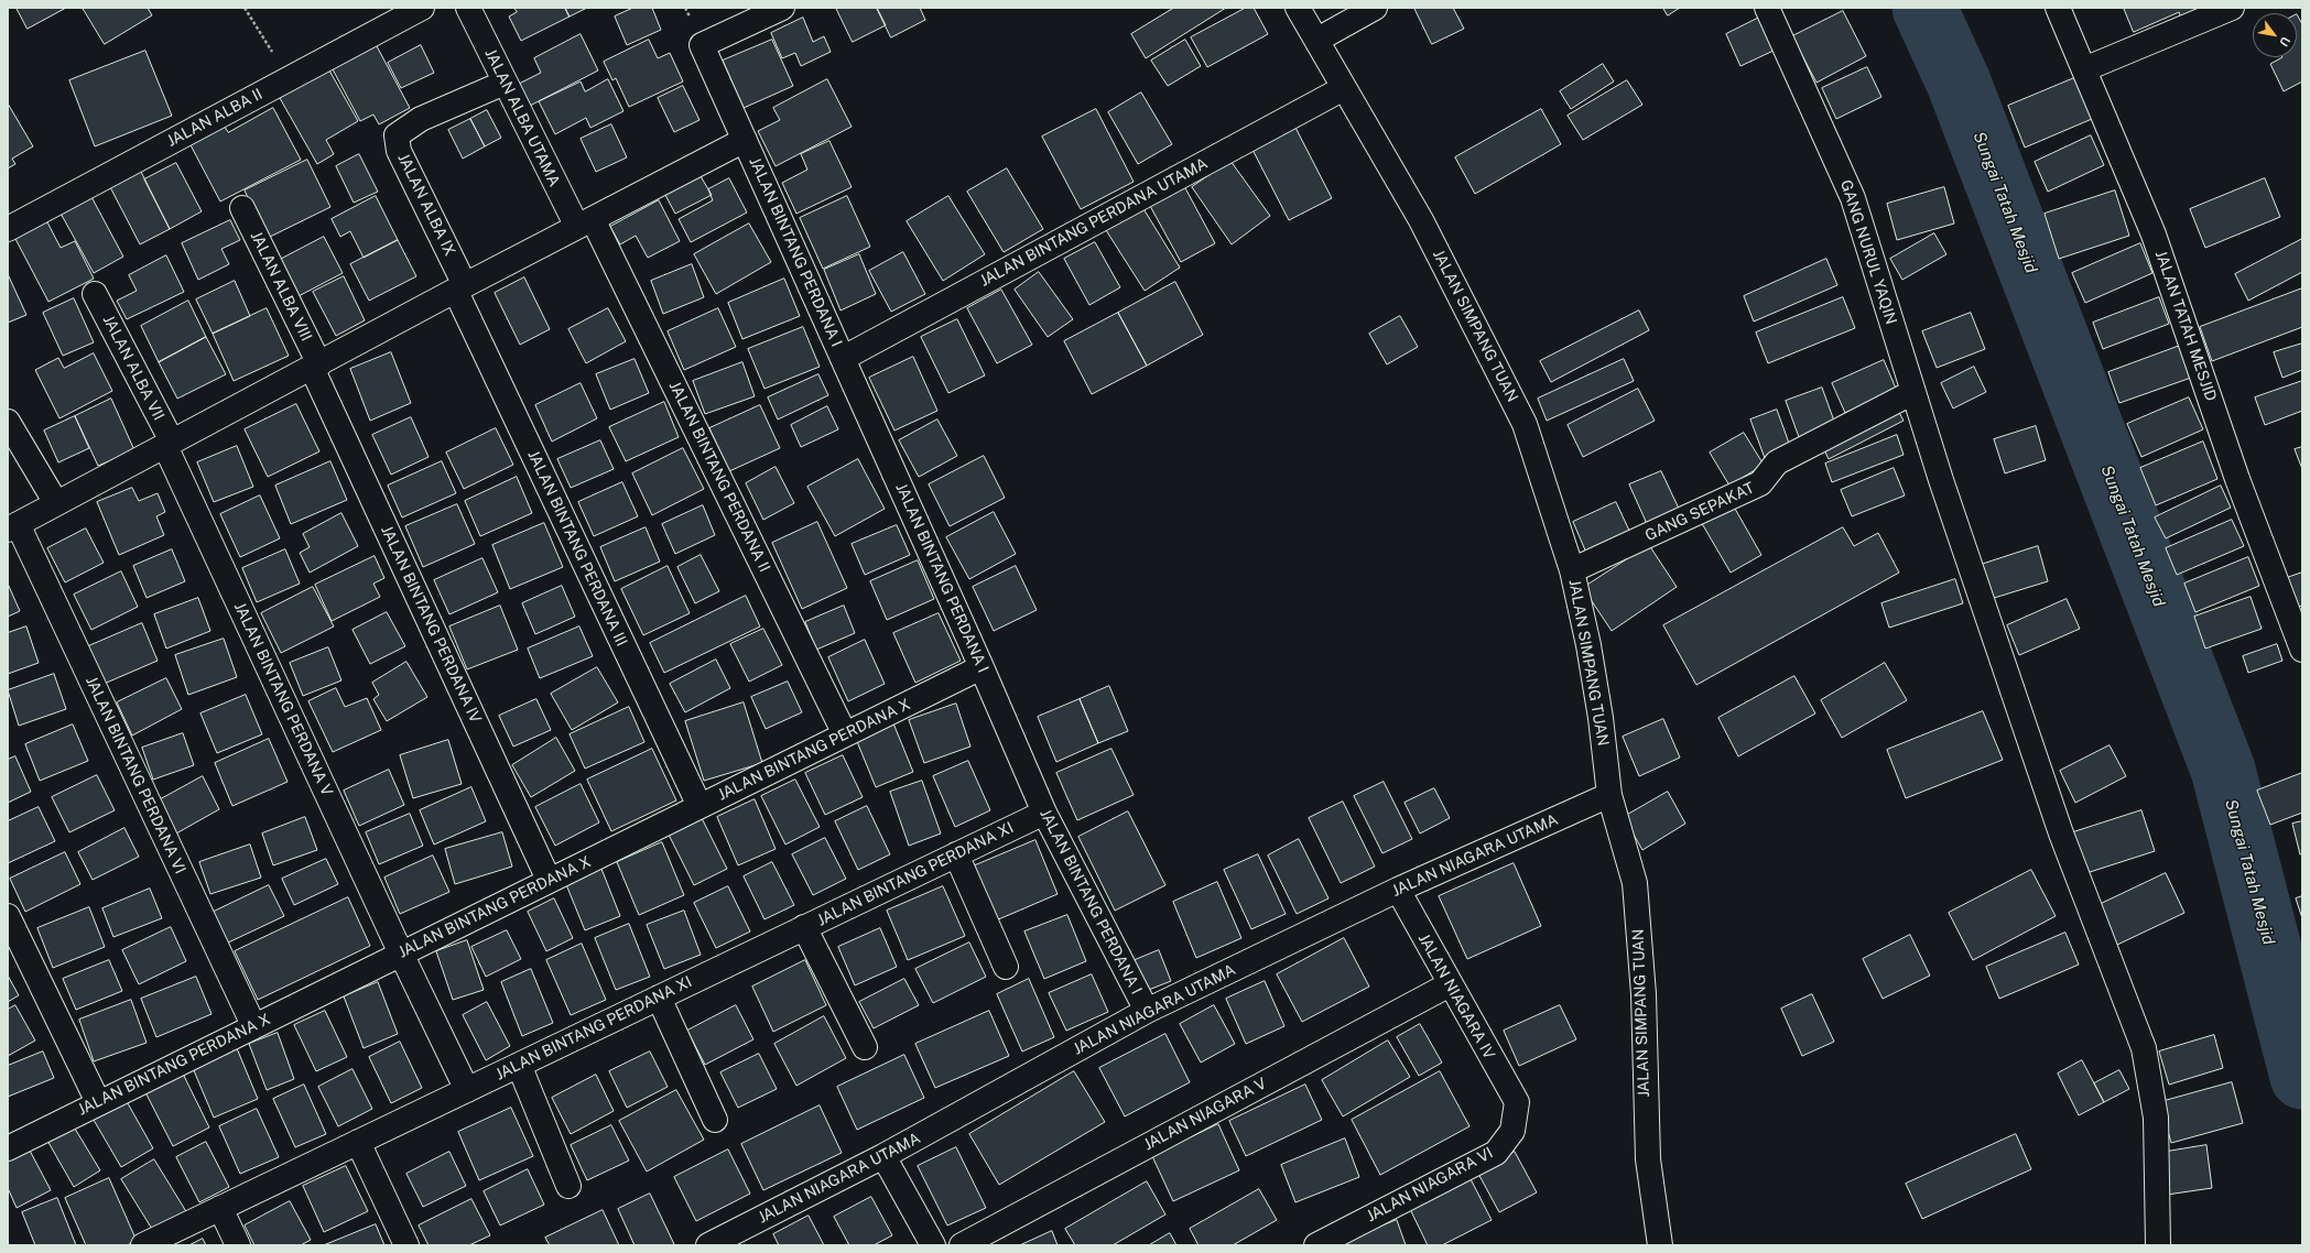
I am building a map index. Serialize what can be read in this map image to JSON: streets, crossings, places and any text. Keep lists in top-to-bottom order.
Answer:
{
  "streets": {
    "street": [
      "JALAN ALBA II",
      "JALAN ALBA UTAMA",
      "JALAN ALBA IX",
      "JALAN BINTANG PERDANA UTAMA",
      "JALAN BINTANG PERDANA I",
      "GANG NURUL YAQIN",
      "JALAN ALBA VIII",
      "JALAN SIMPANG TUAN",
      "JALAN TATAH MESJID",
      "JALAN ALBA VII",
      "JALAN BINTANG PERDANA II",
      "GANG SEPAKAT",
      "JALAN BINTANG PERDANA III",
      "JALAN BINTANG PERDANA IV",
      "JALAN BINTANG PERDANA V",
      "JALAN BINTANG PERDANA X",
      "JALAN BINTANG PERDANA VI",
      "JALAN NIAGARA UTAMA",
      "JALAN BINTANG PERDANA XI",
      "JALAN NIAGARA IV",
      "JALAN NIAGARA V",
      "JALAN NIAGARA VI"
    ]
  },
  "crossings": [
    ["JALAN ALBA UTAMA", "JALAN ALBA IX"],
    ["JALAN ALBA UTAMA", "JALAN BINTANG PERDANA II"],
    ["JALAN ALBA IX", "JALAN BINTANG PERDANA III"],
    ["JALAN BINTANG PERDANA UTAMA", "JALAN BINTANG PERDANA I"],
    ["JALAN BINTANG PERDANA UTAMA", "JALAN SIMPANG TUAN"],
    ["JALAN BINTANG PERDANA I", "JALAN BINTANG PERDANA X"],
    ["JALAN BINTANG PERDANA I", "JALAN NIAGARA UTAMA"],
    ["JALAN BINTANG PERDANA I", "JALAN BINTANG PERDANA XI"],
    ["GANG NURUL YAQIN", "GANG SEPAKAT"],
    ["JALAN ALBA VIII", "JALAN BINTANG PERDANA IV"],
    ["JALAN SIMPANG TUAN", "GANG SEPAKAT"],
    ["JALAN SIMPANG TUAN", "JALAN NIAGARA UTAMA"],
    ["JALAN ALBA VII", "JALAN BINTANG PERDANA V"],
    ["JALAN BINTANG PERDANA II", "JALAN BINTANG PERDANA X"],
    ["JALAN BINTANG PERDANA III", "JALAN BINTANG PERDANA X"],
    ["JALAN BINTANG PERDANA IV", "JALAN BINTANG PERDANA X"],
    ["JALAN BINTANG PERDANA V", "JALAN BINTANG PERDANA X"],
    ["JALAN BINTANG PERDANA V", "JALAN BINTANG PERDANA XI"],
    ["JALAN BINTANG PERDANA X", "JALAN BINTANG PERDANA VI"],
    ["JALAN NIAGARA UTAMA", "JALAN NIAGARA IV"],
    ["JALAN NIAGARA IV", "JALAN NIAGARA V"],
    ["JALAN NIAGARA IV", "JALAN NIAGARA VI"]
  ],
  "water": ["Sungai Tatah Mesjid"],
  "north": "bottom right"
}
